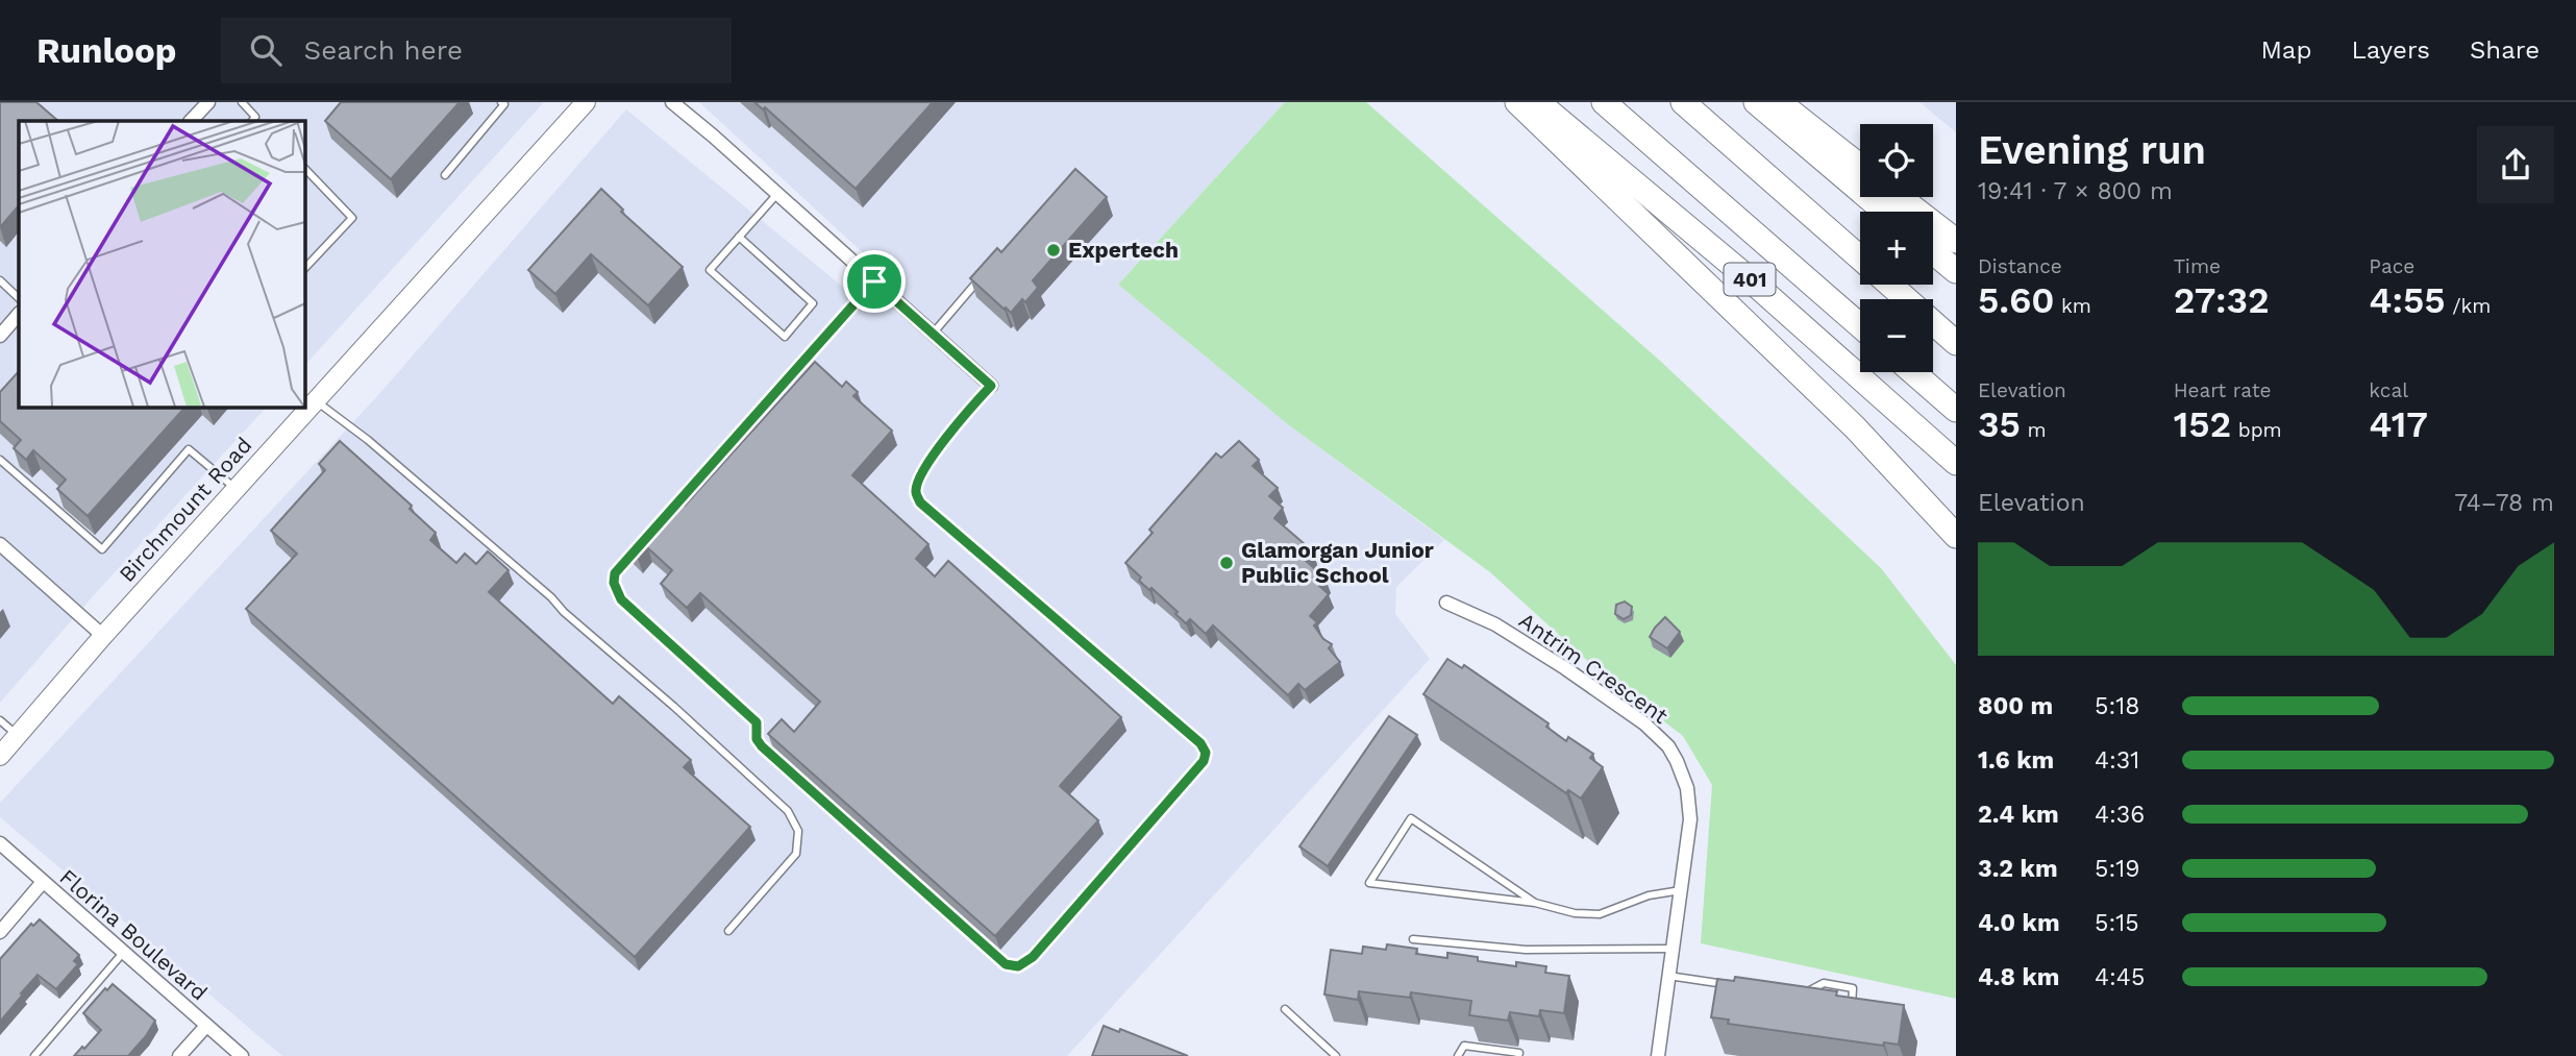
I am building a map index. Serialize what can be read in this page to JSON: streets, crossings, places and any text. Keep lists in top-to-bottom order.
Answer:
{
  "streets": {
    "highway": ["401"],
    "main road": ["Birchmount Road"],
    "street": ["Antrim Crescent", "Florina Boulevard"]
  },
  "places": ["Expertech", "Glamorgan Junior Public School"],
  "page": {
    "header": "Runloop",
    "search": "Search here",
    "nav": ["Map", "Layers", "Share"],
    "heading": ["Evening run", "19:41 · 7 × 800 m"],
    "map_buttons": ["+", "−"],
    "stats": [
      ["Distance", "5.60 km"],
      ["Time", "27:32"],
      ["Pace", "4:55 /km"],
      ["Elevation", "35 m"],
      ["Heart rate", "152 bpm"],
      ["kcal", "417"]
    ],
    "chart": ["Elevation", "74–78 m"],
    "list": [
      {
        "name": "800 m",
        "note": "5:18"
      },
      {
        "name": "1.6 km",
        "note": "4:31"
      },
      {
        "name": "2.4 km",
        "note": "4:36"
      },
      {
        "name": "3.2 km",
        "note": "5:19"
      },
      {
        "name": "4.0 km",
        "note": "5:15"
      },
      {
        "name": "4.8 km",
        "note": "4:45"
      }
    ]
  }
}
